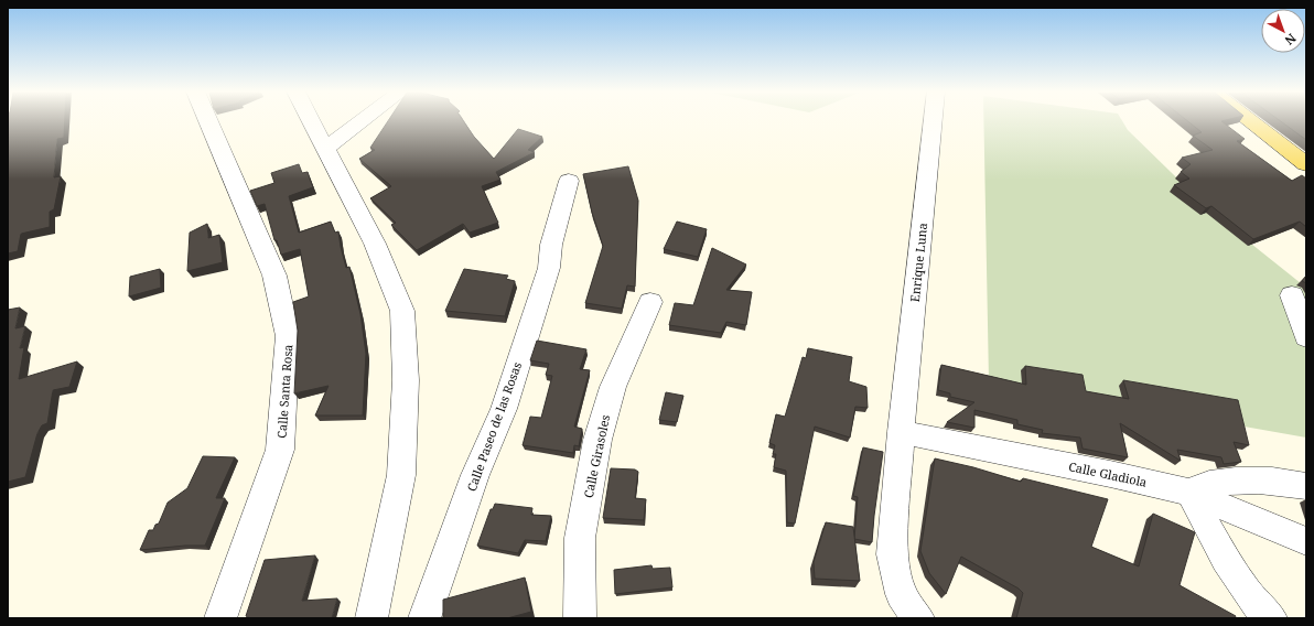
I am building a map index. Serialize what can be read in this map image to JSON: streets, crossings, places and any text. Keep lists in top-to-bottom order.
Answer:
{
  "streets": {
    "street": [
      "Enrique Luna",
      "Calle Santa Rosa",
      "Calle Paseo de las Rosas",
      "Calle Girasoles",
      "Calle Gladiola"
    ]
  },
  "crossings": [
    ["Enrique Luna", "Calle Gladiola"]
  ],
  "north": "bottom right"
}
